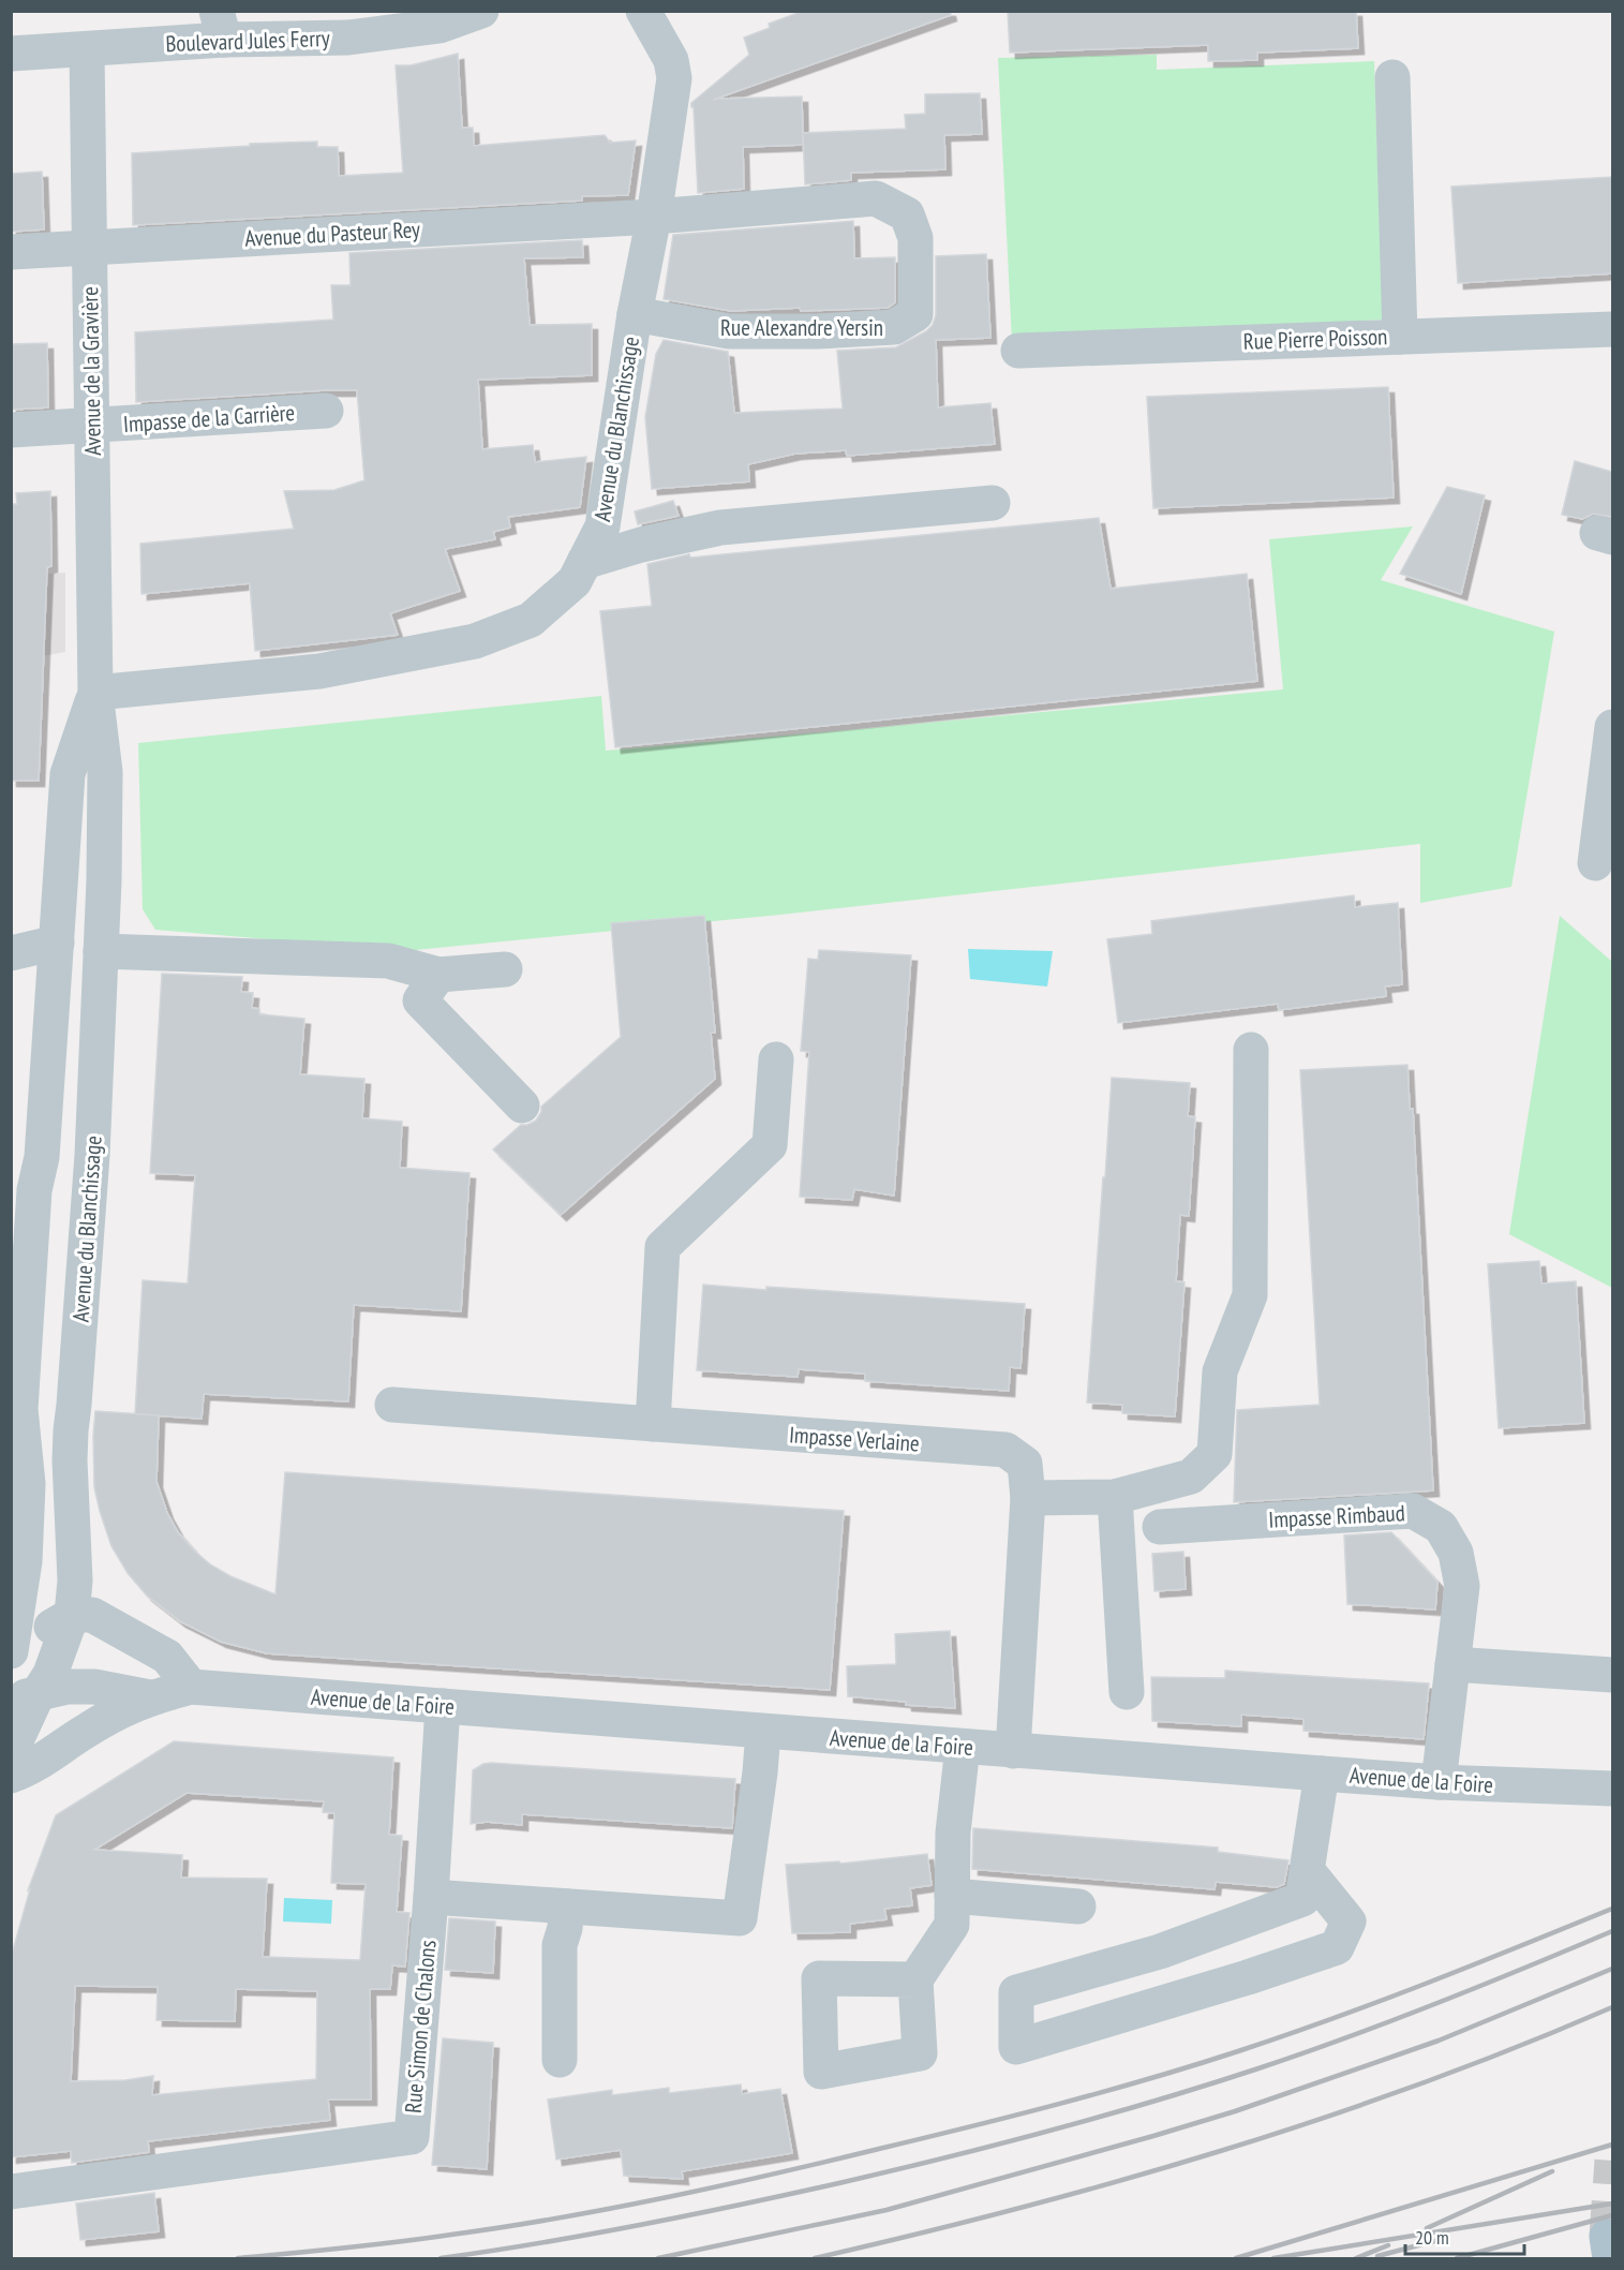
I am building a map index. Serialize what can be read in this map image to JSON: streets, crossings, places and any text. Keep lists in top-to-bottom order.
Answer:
{
  "streets": {
    "street": [
      "Boulevard Jules Ferry",
      "Avenue du Pasteur Rey",
      "Rue Alexandre Yersin",
      "Rue Pierre Poisson",
      "Avenue de la Gravière",
      "Impasse de la Carrière",
      "Avenue du Blanchissage",
      "Impasse Verlaine",
      "Impasse Rimbaud",
      "Avenue de la Foire",
      "Rue Simon de Chalons"
    ]
  },
  "crossings": [
    ["Boulevard Jules Ferry", "Avenue de la Gravière"],
    ["Avenue du Pasteur Rey", "Rue Alexandre Yersin"],
    ["Avenue du Pasteur Rey", "Avenue de la Gravière"],
    ["Avenue du Pasteur Rey", "Avenue du Blanchissage"],
    ["Rue Alexandre Yersin", "Avenue du Blanchissage"],
    ["Avenue de la Gravière", "Impasse de la Carrière"],
    ["Avenue de la Gravière", "Avenue du Blanchissage"],
    ["Avenue du Blanchissage", "Avenue de la Foire"],
    ["Impasse Verlaine", "Avenue de la Foire"],
    ["Impasse Rimbaud", "Avenue de la Foire"],
    ["Avenue de la Foire", "Rue Simon de Chalons"]
  ],
  "scale_bar": "20 m"
}
